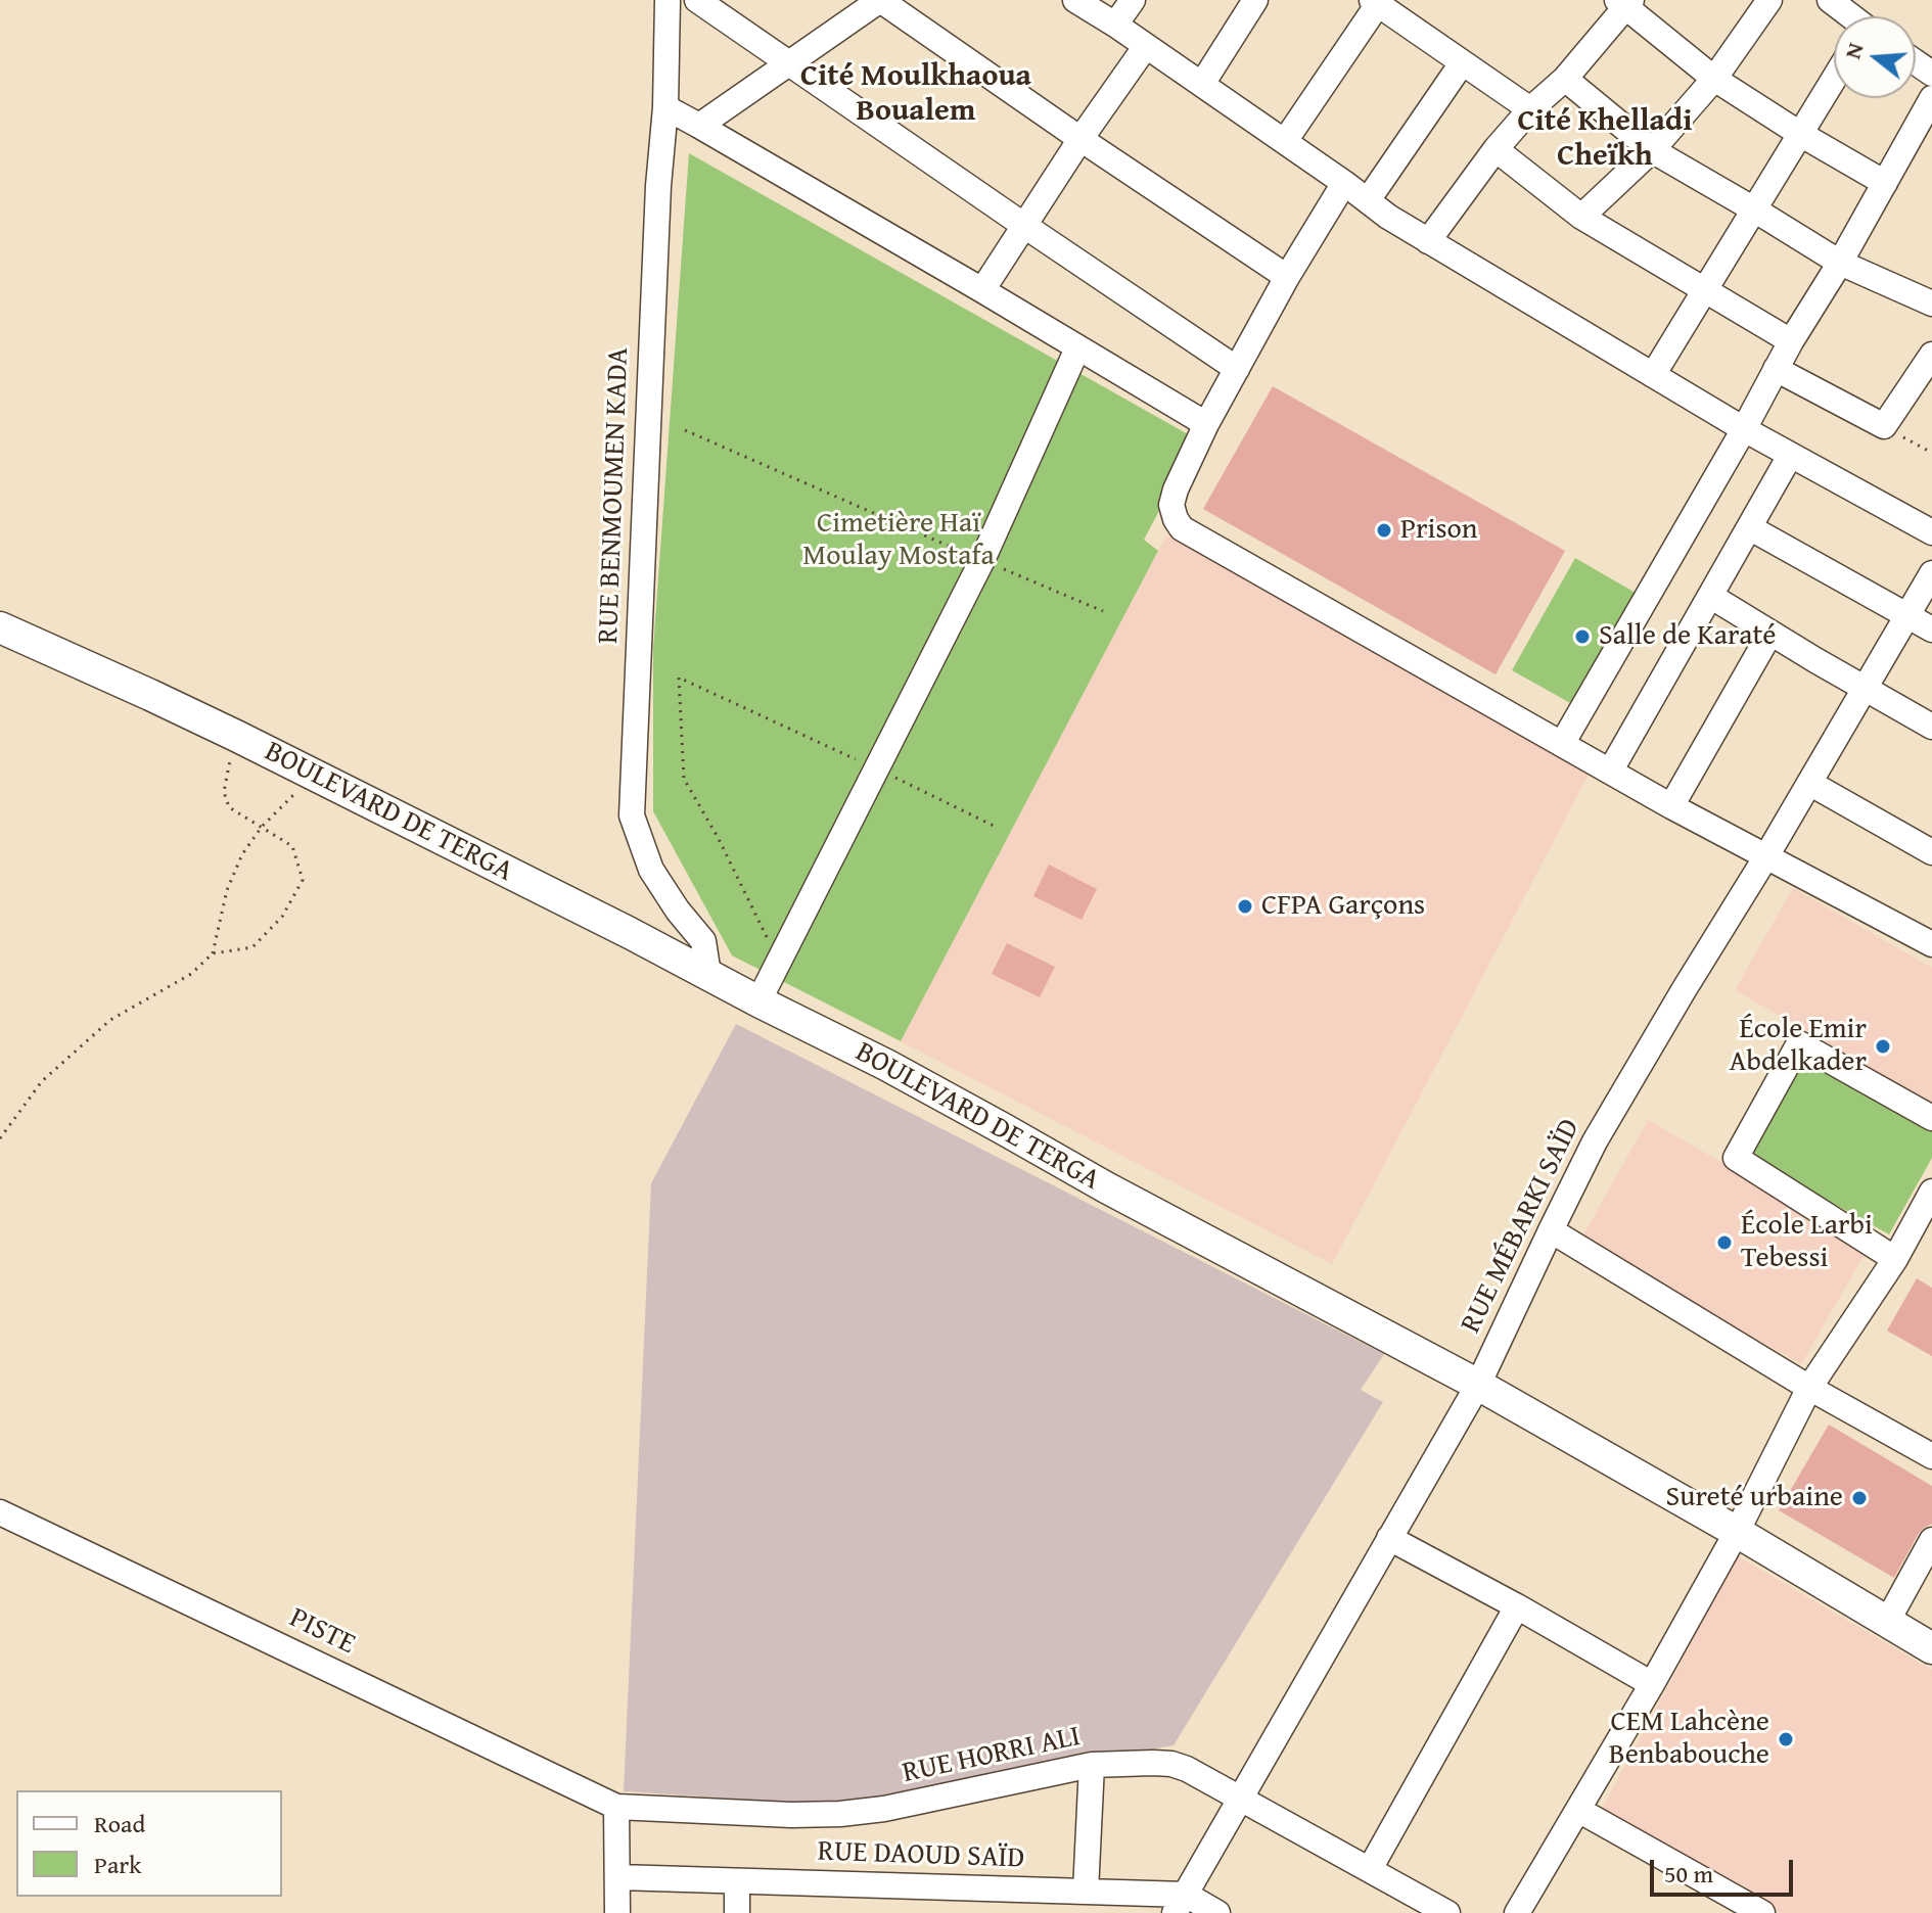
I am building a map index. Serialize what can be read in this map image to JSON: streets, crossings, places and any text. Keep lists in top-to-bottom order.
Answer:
{
  "streets": {
    "main road": ["BOULEVARD DE TERGA"],
    "street": [
      "RUE BENMOUMEN KADA",
      "RUE MÉBARKI SAÏD",
      "PISTE",
      "RUE HORRI ALI",
      "RUE DAOUD SAÏD"
    ]
  },
  "crossings": [
    ["RUE BENMOUMEN KADA", "BOULEVARD DE TERGA"],
    ["BOULEVARD DE TERGA", "RUE MÉBARKI SAÏD"],
    ["RUE MÉBARKI SAÏD", "RUE HORRI ALI"],
    ["RUE MÉBARKI SAÏD", "RUE DAOUD SAÏD"],
    ["PISTE", "RUE HORRI ALI"]
  ],
  "districts": ["Cité Moulkhaoua Boualem", "Cité Khelladi Cheïkh"],
  "parks": ["Cimetière Haï Moulay Mostafa"],
  "places": [
    "Prison",
    "Salle de Karaté",
    "CFPA Garçons",
    "École Emir Abdelkader",
    "École Larbi Tebessi",
    "Sureté urbaine",
    "CEM Lahcène Benbabouche"
  ],
  "legend": ["Road", "Park"],
  "scale_bar": "50 m",
  "north": "left"
}
